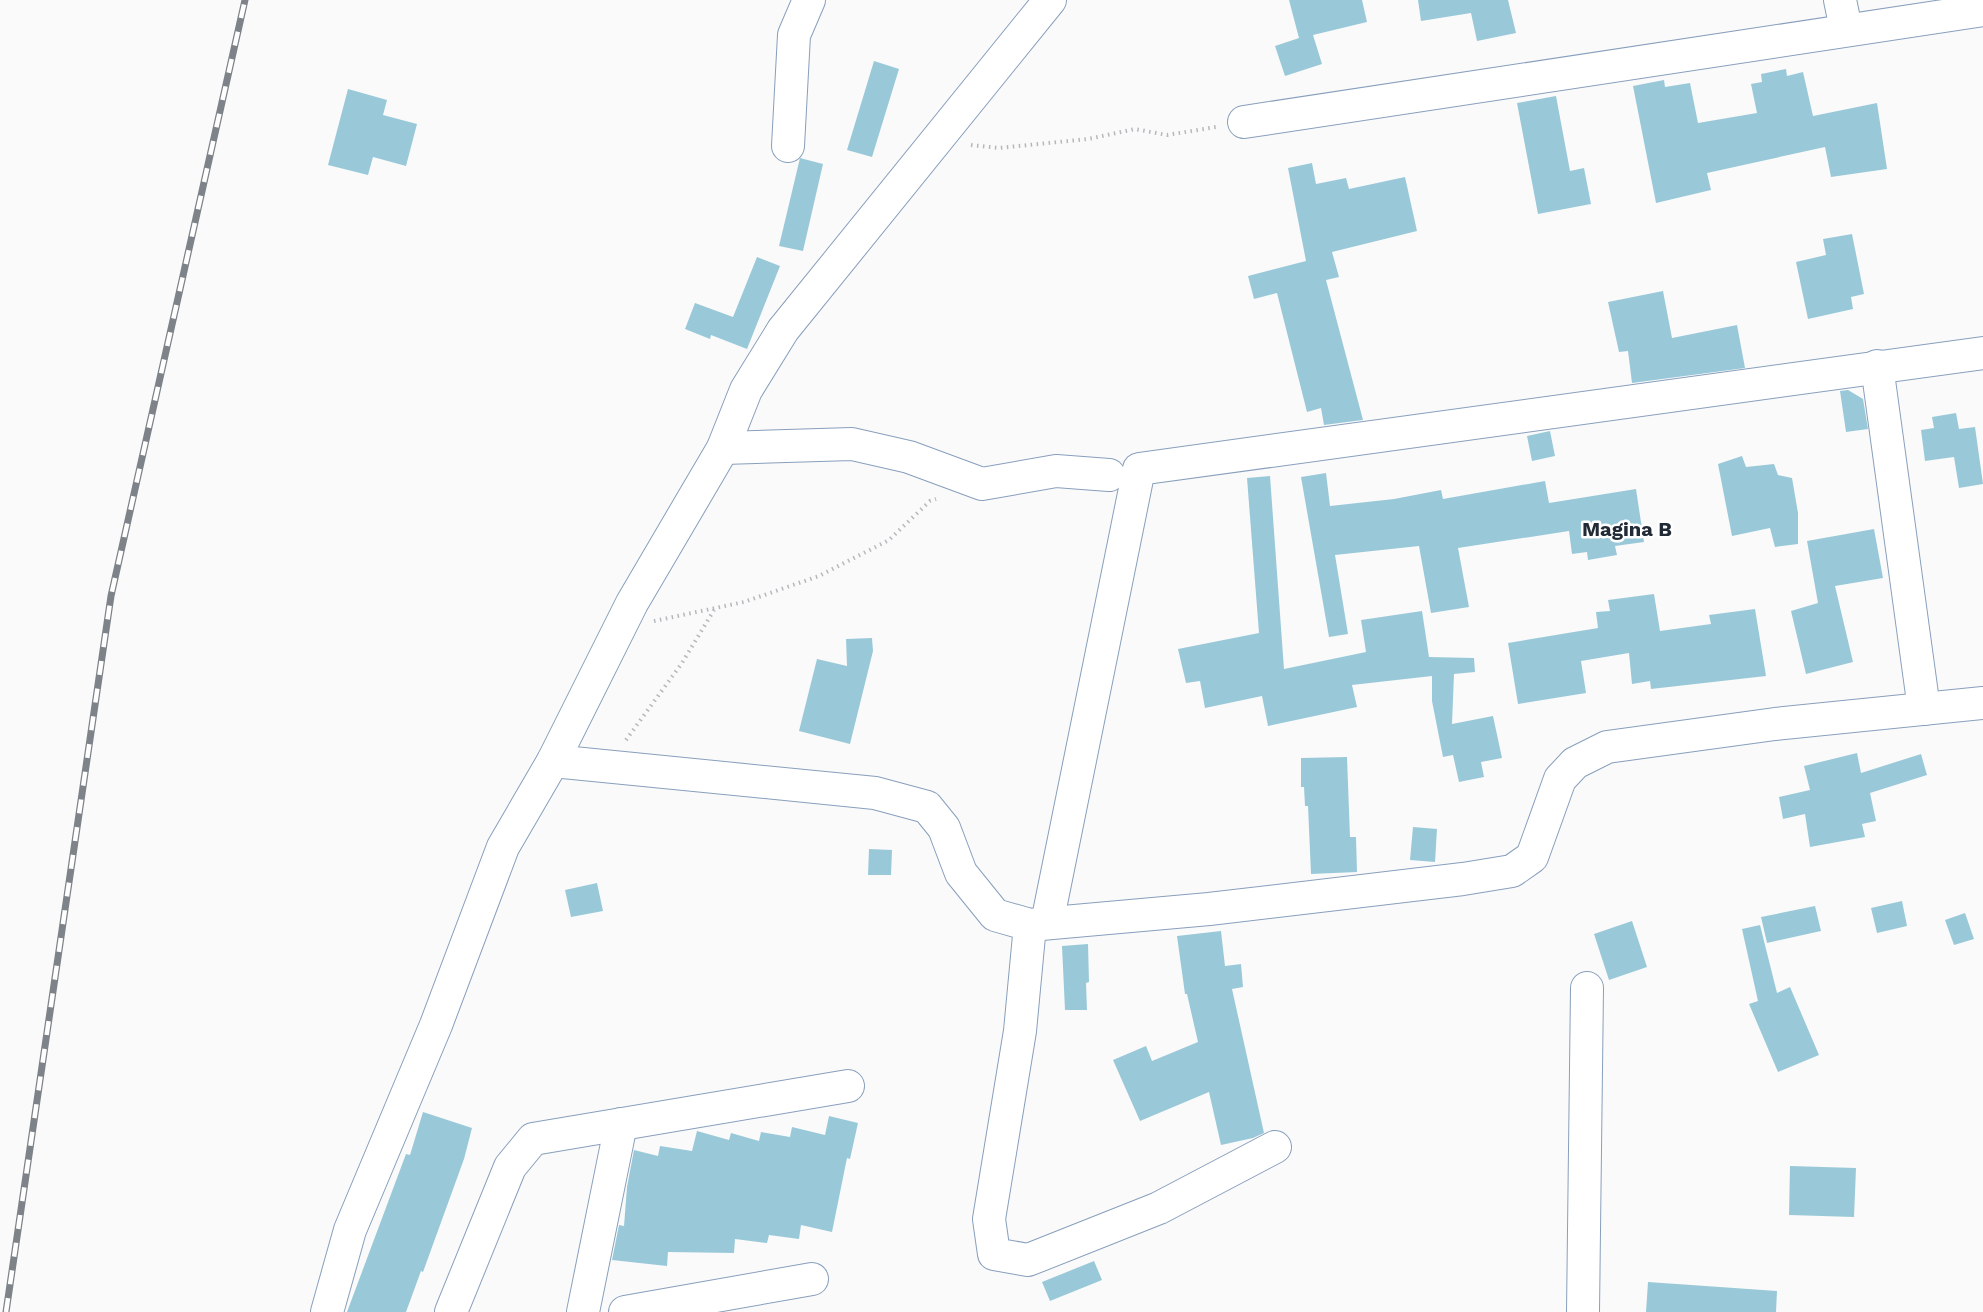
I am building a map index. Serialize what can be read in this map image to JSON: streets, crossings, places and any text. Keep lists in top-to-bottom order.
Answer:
{
  "districts": ["Magina B"]
}
